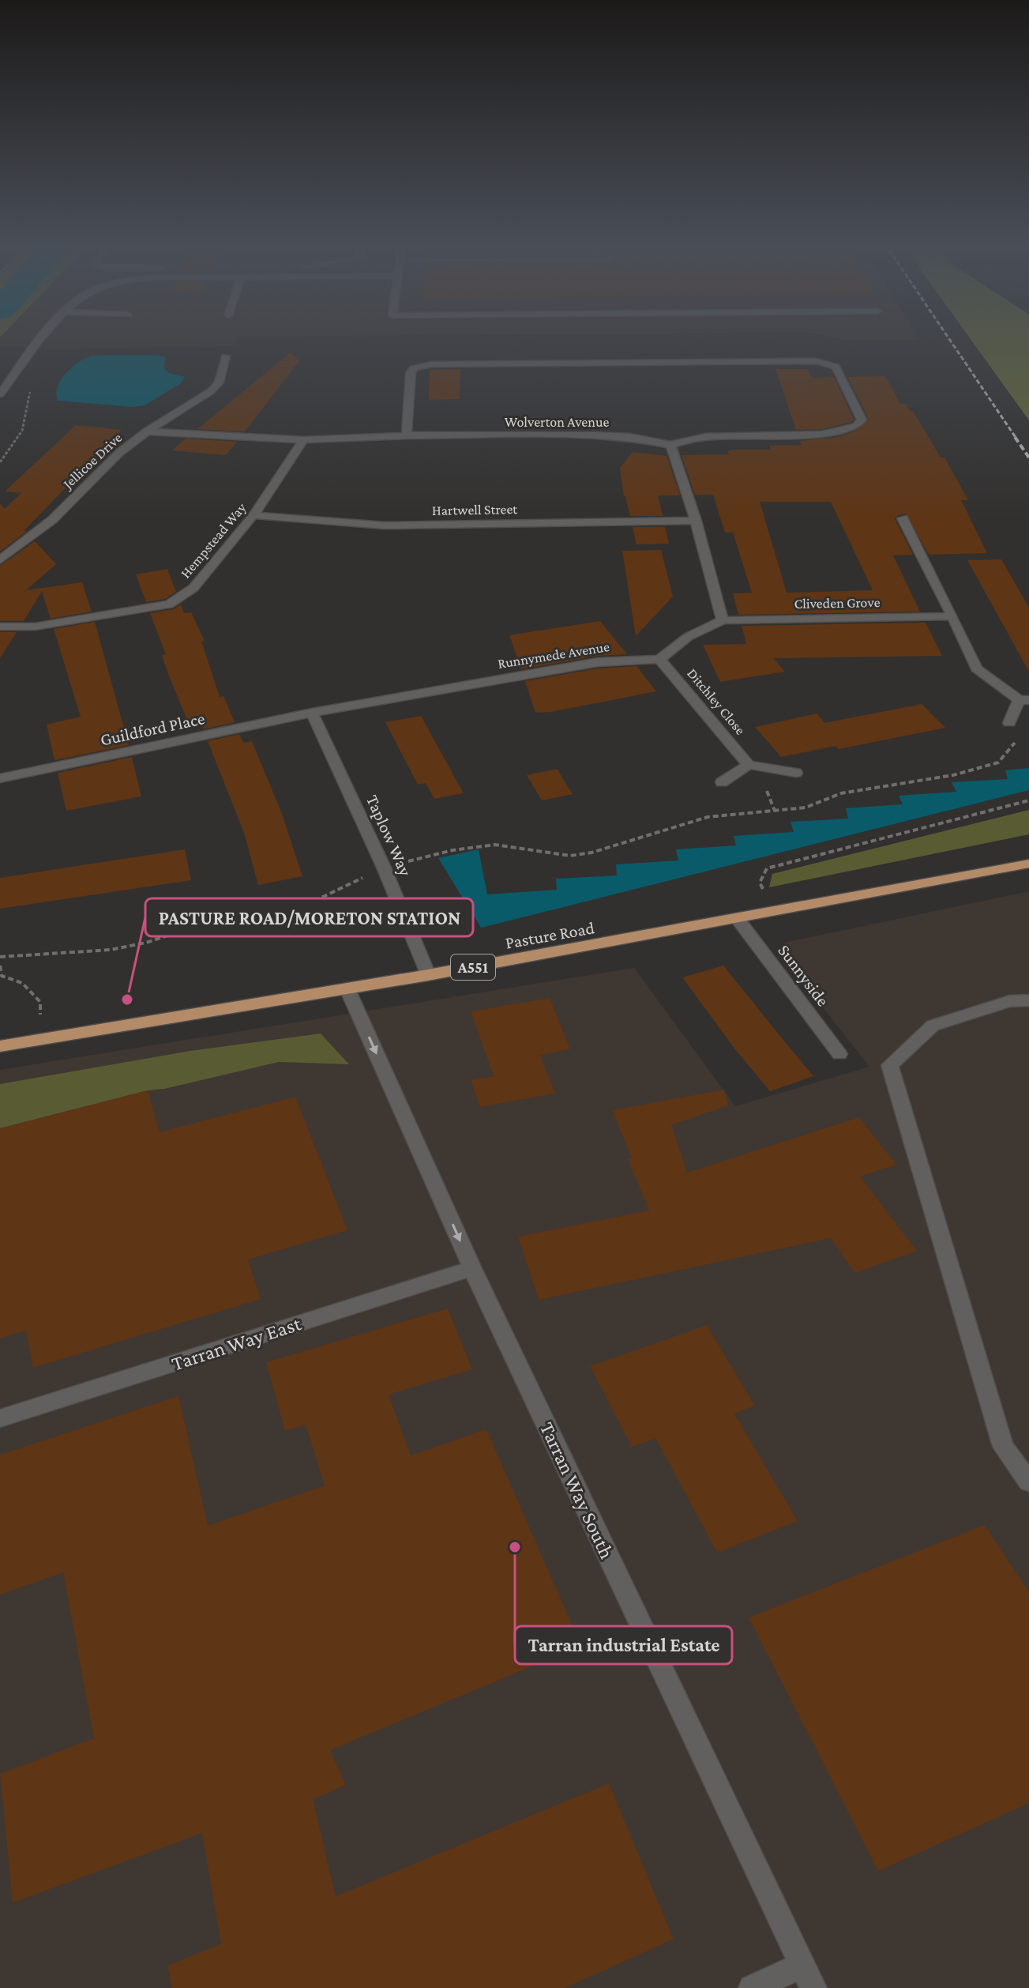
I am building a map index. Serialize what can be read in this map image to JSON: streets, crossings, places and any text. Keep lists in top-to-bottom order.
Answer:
{
  "streets": {
    "main road": ["Pasture Road", "A551"],
    "street": [
      "Wolverton Avenue",
      "Jellicoe Drive",
      "Hartwell Street",
      "Hempstead Way",
      "Cliveden Grove",
      "Runnymede Avenue",
      "Ditchley Close",
      "Guildford Place",
      "Taplow Way",
      "Sunnyside",
      "Tarran Way East",
      "Tarran Way South"
    ]
  },
  "crossings": [
    ["Wolverton Avenue", "Jellicoe Drive"],
    ["Wolverton Avenue", "Hempstead Way"],
    ["Hartwell Street", "Hempstead Way"],
    ["Runnymede Avenue", "Ditchley Close"],
    ["Runnymede Avenue", "Guildford Place"],
    ["Runnymede Avenue", "Taplow Way"],
    ["Guildford Place", "Taplow Way"],
    ["Taplow Way", "Pasture Road"],
    ["Pasture Road", "Sunnyside"],
    ["Pasture Road", "Tarran Way South"],
    ["Tarran Way East", "Tarran Way South"]
  ],
  "places": ["PASTURE ROAD/MORETON STATION", "Tarran industrial Estate"]
}
